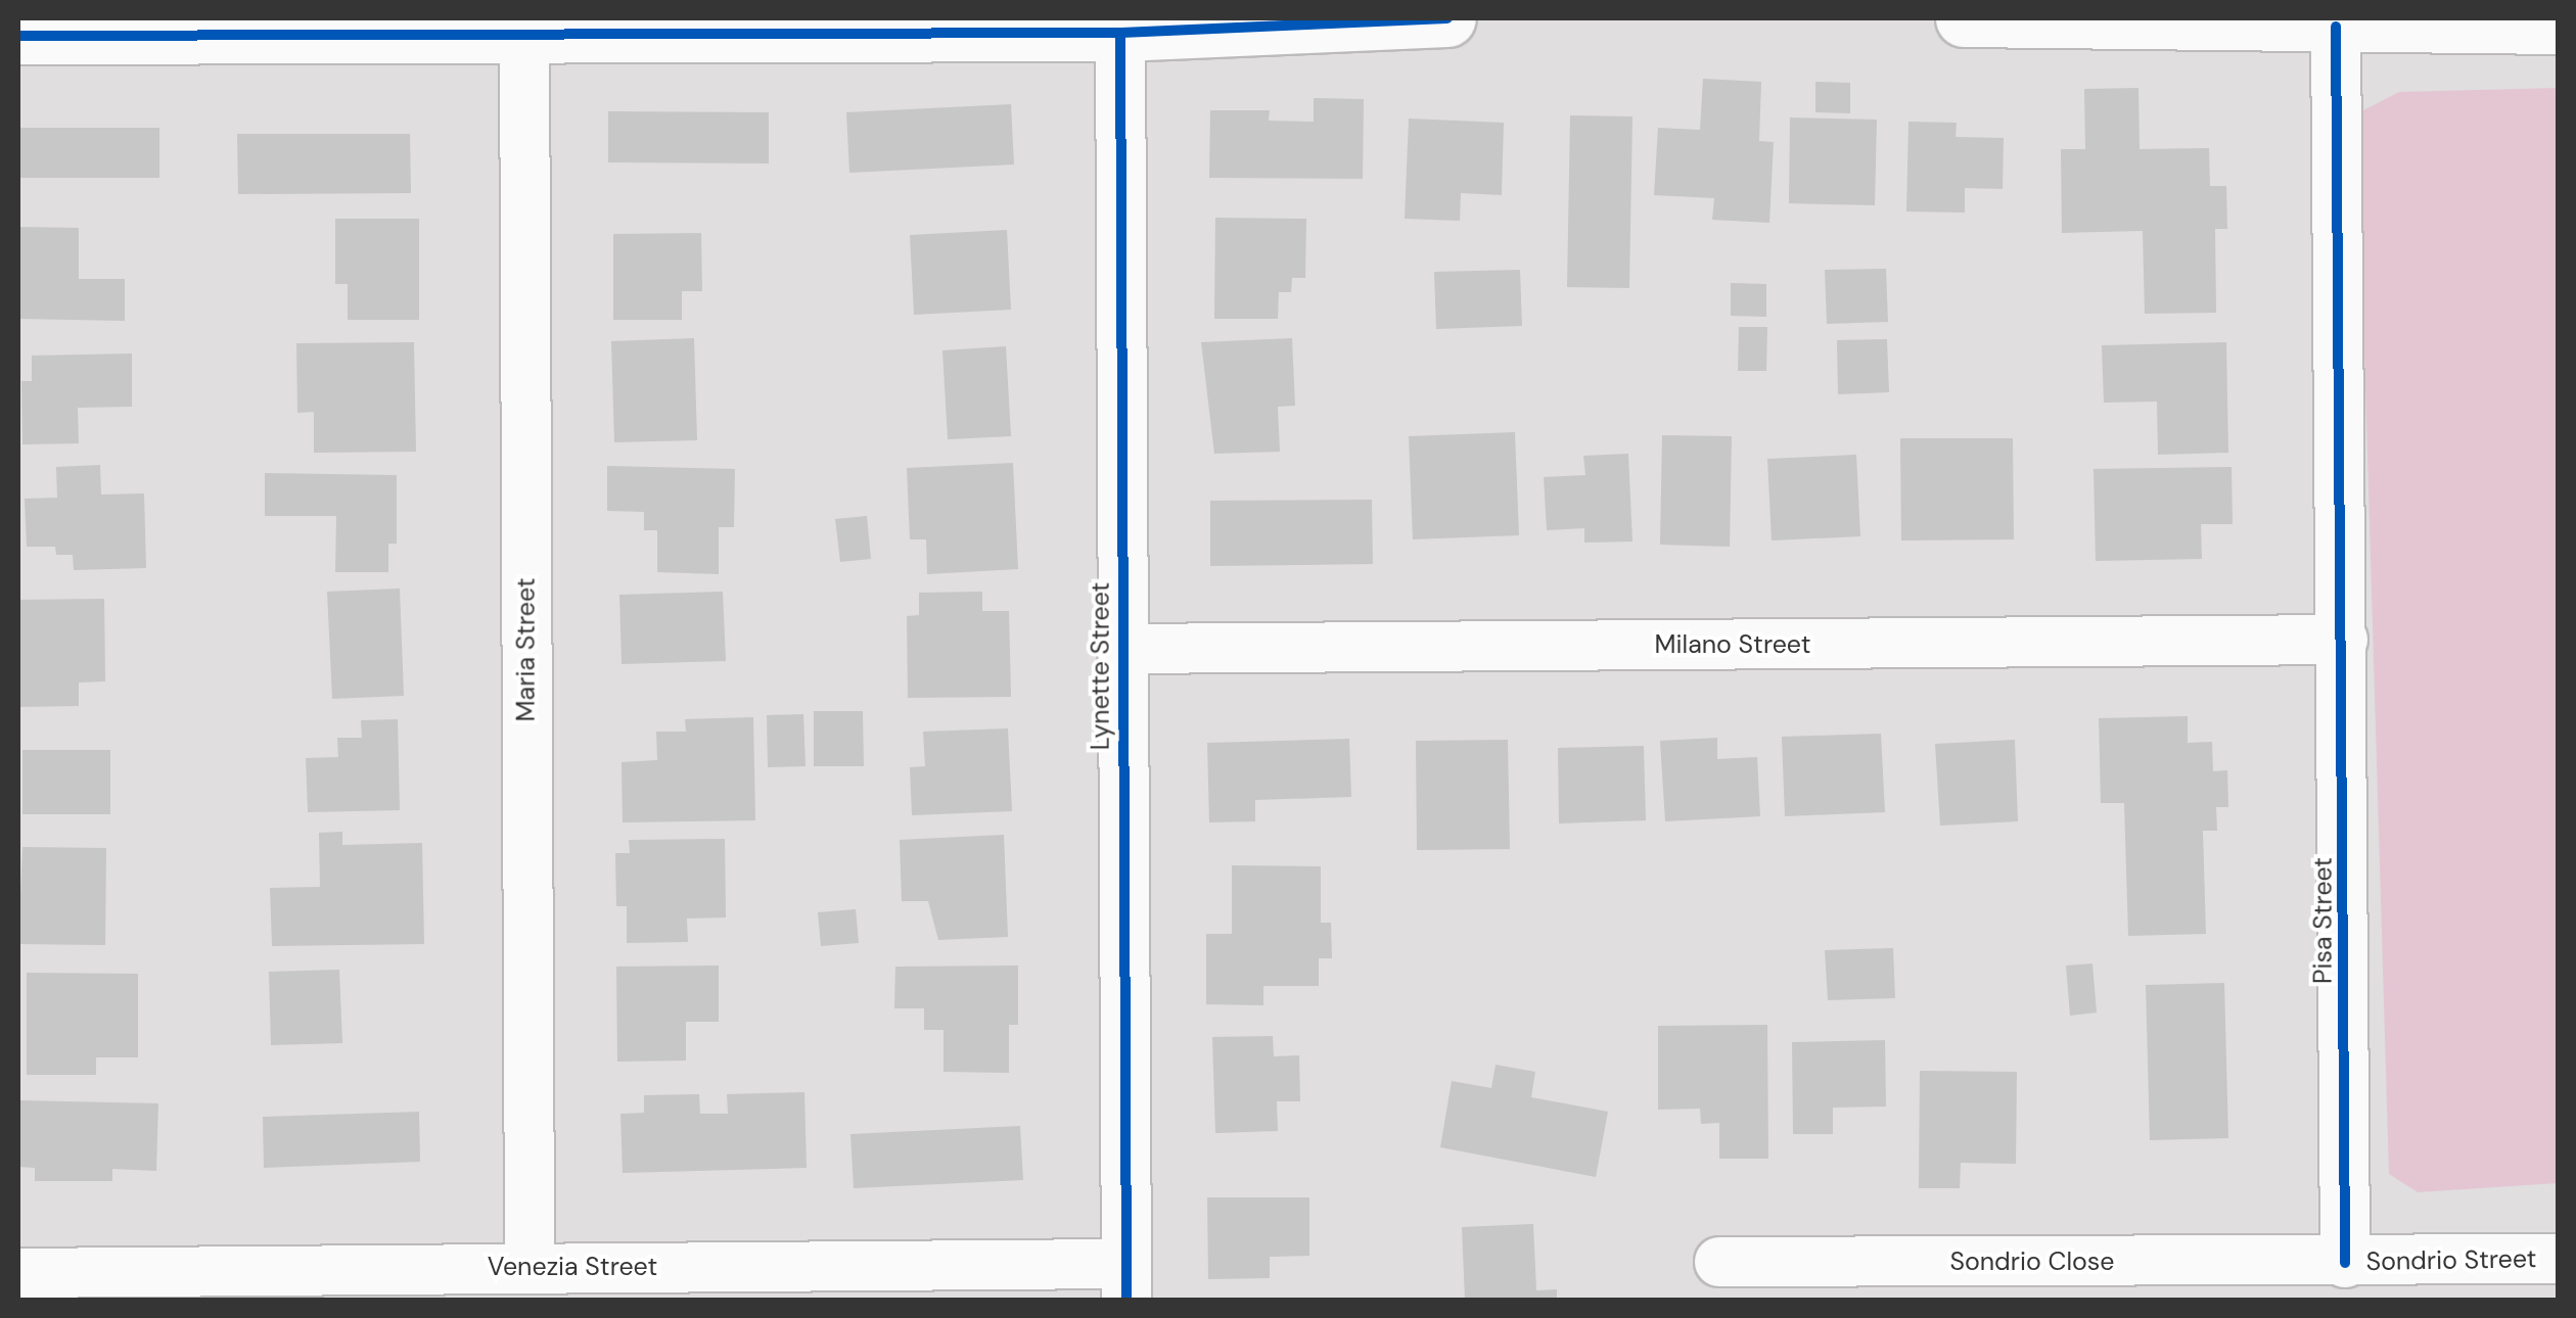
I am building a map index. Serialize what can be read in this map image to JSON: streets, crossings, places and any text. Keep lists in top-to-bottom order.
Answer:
{
  "streets": {
    "street": [
      "Milano Street",
      "Maria Street",
      "Lynette Street",
      "Pisa Street",
      "Sondrio Street",
      "Sondrio Close",
      "Venezia Street"
    ]
  },
  "crossings": [
    ["Milano Street", "Lynette Street"],
    ["Milano Street", "Pisa Street"],
    ["Maria Street", "Venezia Street"],
    ["Lynette Street", "Venezia Street"],
    ["Pisa Street", "Sondrio Street"],
    ["Pisa Street", "Sondrio Close"],
    ["Sondrio Street", "Sondrio Close"]
  ]
}
